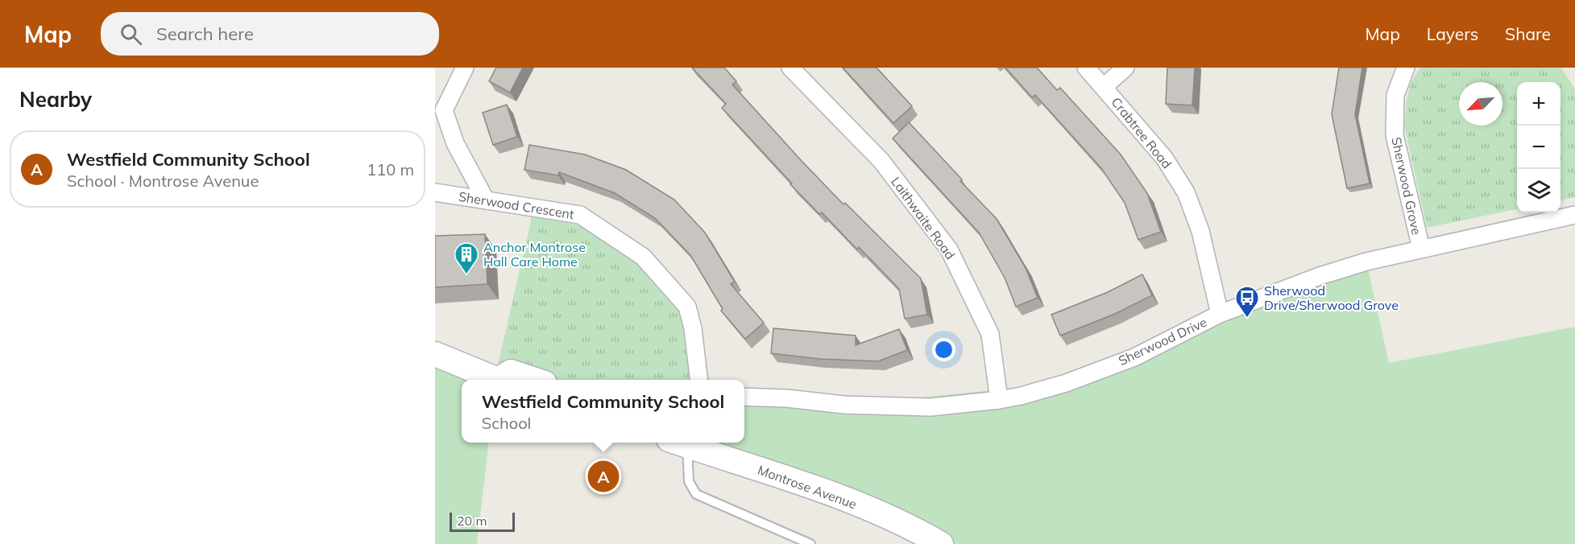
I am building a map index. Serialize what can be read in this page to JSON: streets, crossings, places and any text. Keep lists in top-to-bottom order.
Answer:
{
  "streets": {
    "street": [
      "Crabtree Road",
      "Sherwood Grove",
      "Sherwood Crescent",
      "Laithwaite Road",
      "Sherwood Drive",
      "Montrose Avenue"
    ]
  },
  "crossings": [
    ["Crabtree Road", "Sherwood Drive"],
    ["Sherwood Grove", "Sherwood Drive"],
    ["Laithwaite Road", "Sherwood Drive"]
  ],
  "places": {
    "building": ["Anchor Montrose Hall Care Home"],
    "bus stop": ["Sherwood Drive/Sherwood Grove"]
  },
  "scale_bar": "20 m",
  "north": "bottom left",
  "page": {
    "header": "Map",
    "search": "Search here",
    "nav": ["Map", "Layers", "Share"],
    "heading": "Nearby",
    "map_buttons": ["+", "−"],
    "list": [
      {
        "mark": "A",
        "name": "Westfield Community School",
        "note": "School · Montrose Avenue",
        "value": "110 m"
      }
    ],
    "popup": ["Westfield Community School", "School"],
    "pins": "A",
    "scale": "20 m"
  }
}
